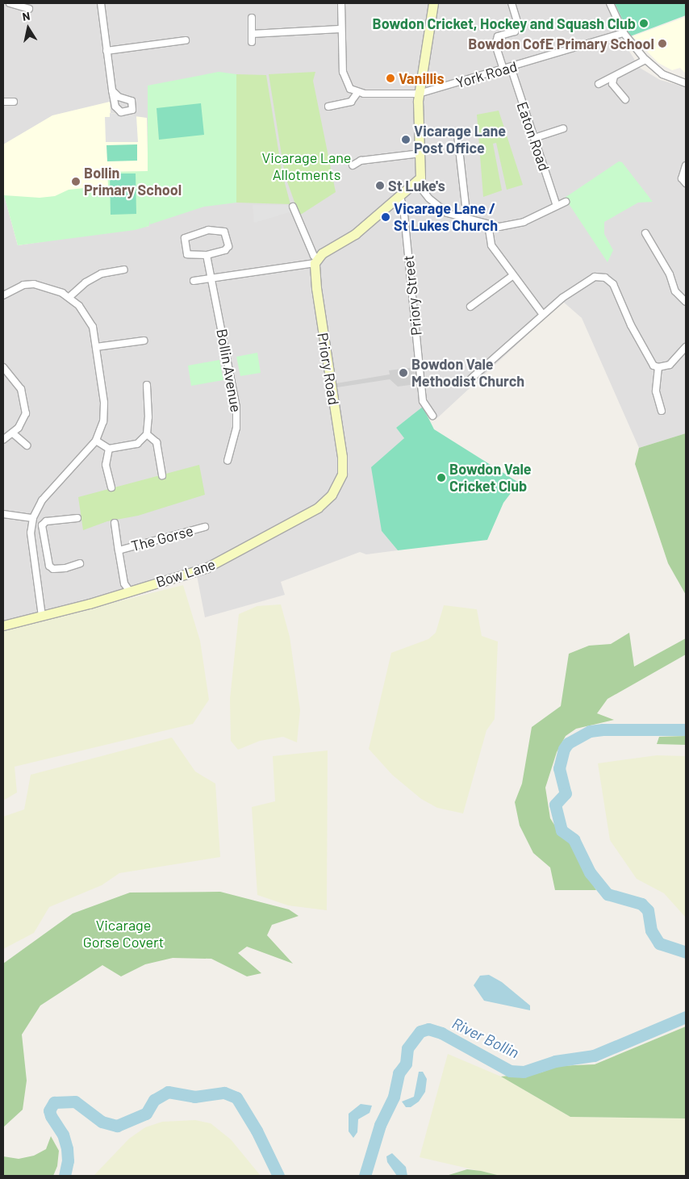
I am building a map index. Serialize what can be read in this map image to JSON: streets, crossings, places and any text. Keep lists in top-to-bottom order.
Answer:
{
  "streets": {
    "street": [
      "York Road",
      "Eaton Road",
      "Priory Street",
      "Priory Road",
      "Bollin Avenue",
      "The Gorse",
      "Bow Lane"
    ]
  },
  "crossings": [
    ["York Road", "Eaton Road"],
    ["Priory Road", "Bow Lane"],
    ["The Gorse", "Bow Lane"]
  ],
  "water": ["River Bollin"],
  "parks": ["Vicarage Lane Allotments", "Vicarage Gorse Covert"],
  "places": [
    "Bowdon Cricket, Hockey and Squash Club",
    "Bowdon CofE Primary School",
    "Vanillis",
    "Vicarage Lane Post Office",
    "Bollin Primary School",
    "St Luke's",
    "Vicarage Lane / St Lukes Church",
    "Bowdon Vale Methodist Church",
    "Bowdon Vale Cricket Club"
  ],
  "north": "top"
}
